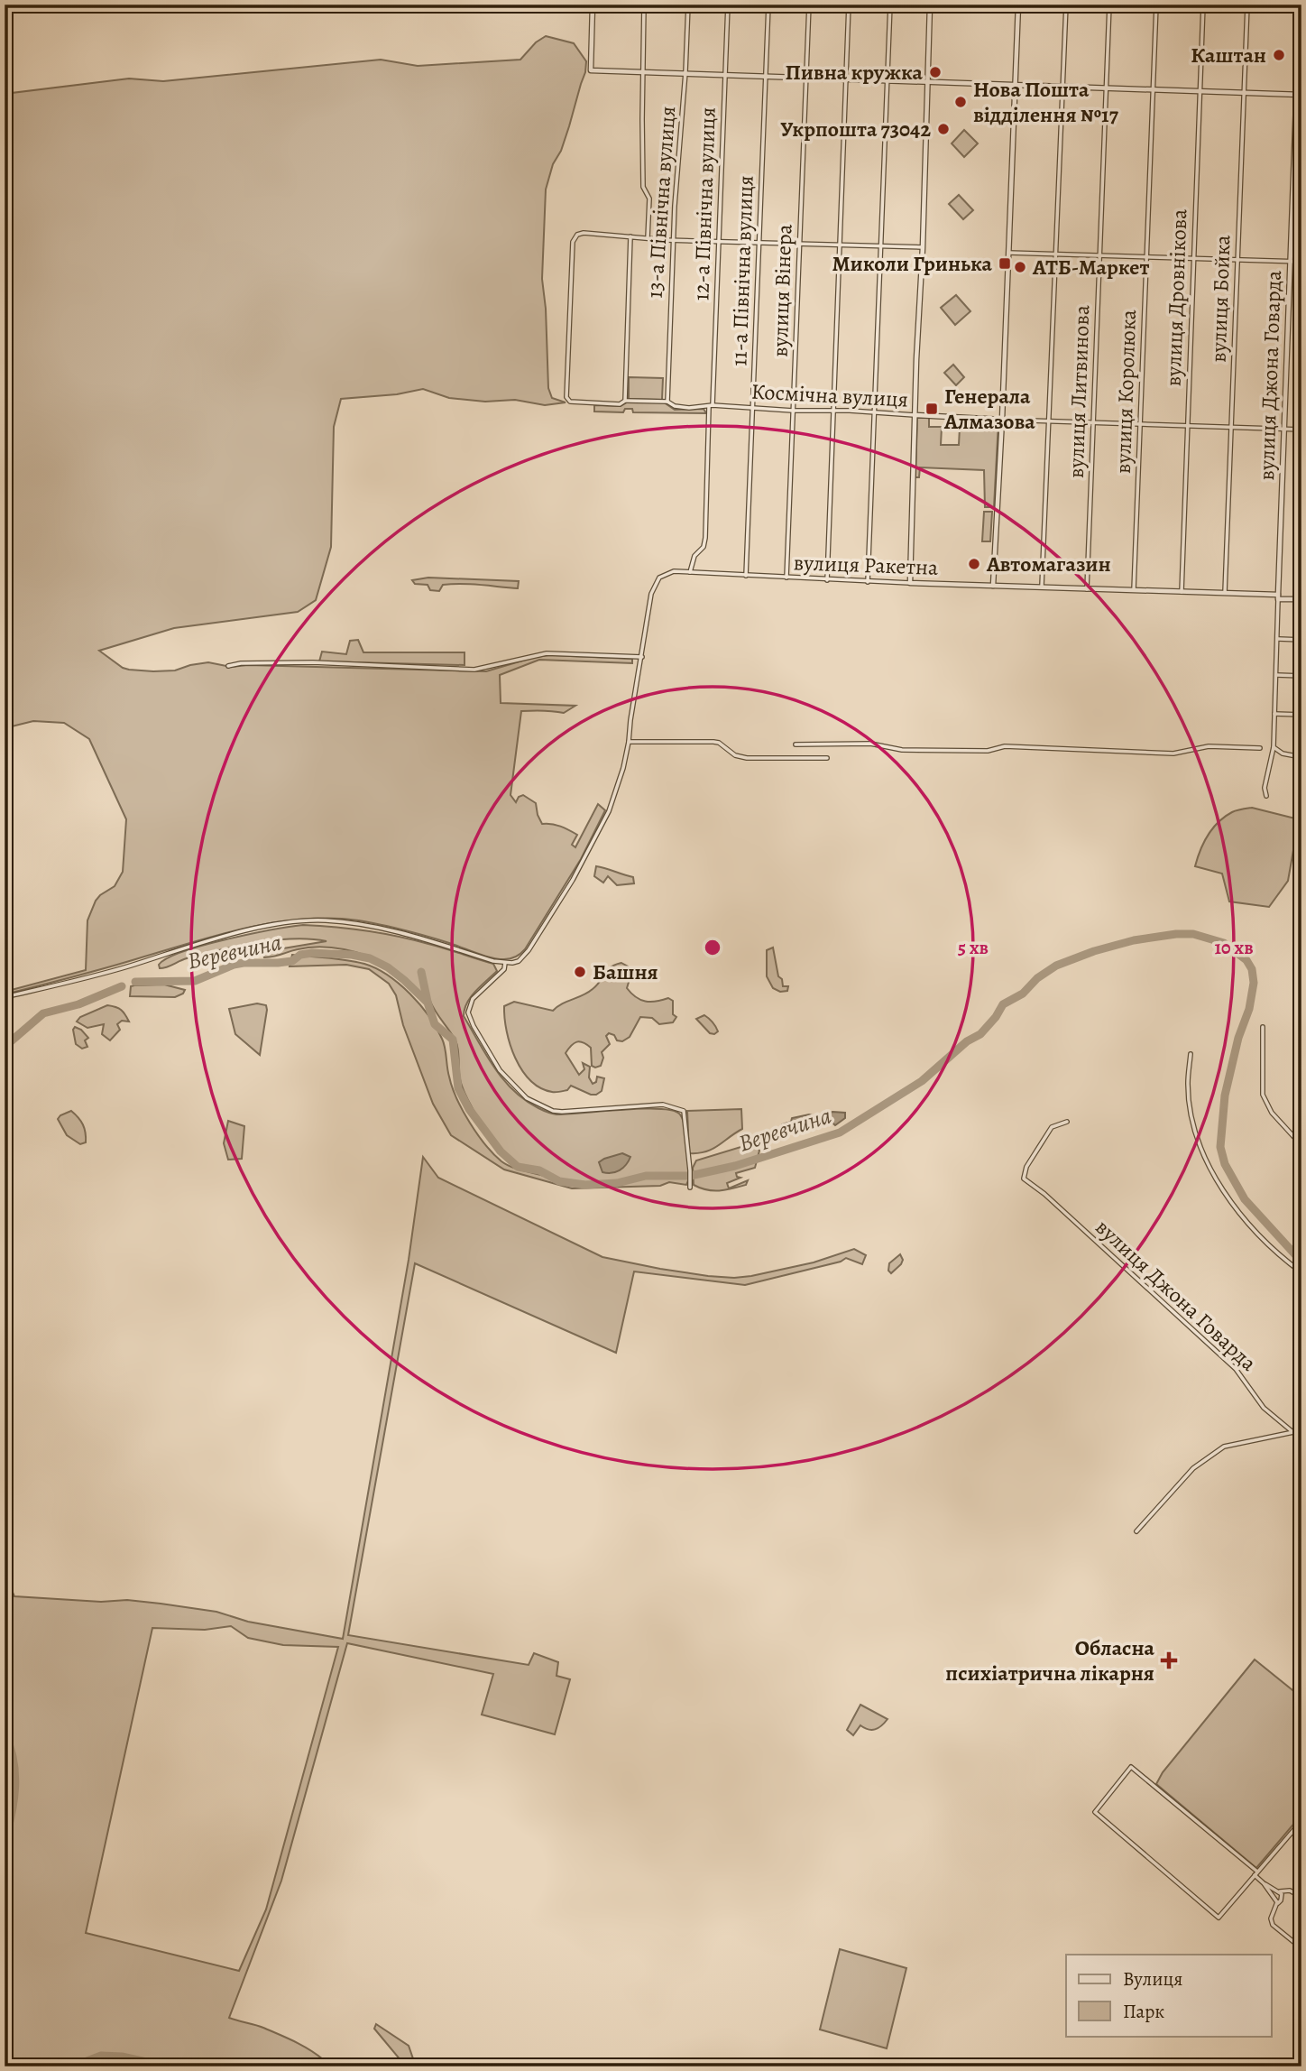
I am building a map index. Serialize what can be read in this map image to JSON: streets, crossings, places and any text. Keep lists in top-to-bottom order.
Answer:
{
  "streets": {
    "street": [
      "13-а Північна вулиця",
      "12-а Північна вулиця",
      "11-а Північна вулиця",
      "вулиця Вінера",
      "вулиця Дровнікова",
      "вулиця Бойка",
      "вулиця Джона Говарда",
      "вулиця Литвинова",
      "вулиця Королюка",
      "Космічна вулиця",
      "вулиця Ракетна"
    ]
  },
  "crossings": [
    ["13-а Північна вулиця", "Космічна вулиця"],
    ["12-а Північна вулиця", "Космічна вулиця"],
    ["12-а Північна вулиця", "вулиця Ракетна"],
    ["11-а Північна вулиця", "Космічна вулиця"],
    ["11-а Північна вулиця", "вулиця Ракетна"],
    ["вулиця Вінера", "Космічна вулиця"],
    ["вулиця Вінера", "вулиця Ракетна"],
    ["вулиця Дровнікова", "Космічна вулиця"],
    ["вулиця Дровнікова", "вулиця Ракетна"],
    ["вулиця Бойка", "Космічна вулиця"],
    ["вулиця Бойка", "вулиця Ракетна"],
    ["вулиця Джона Говарда", "Космічна вулиця"],
    ["вулиця Джона Говарда", "вулиця Ракетна"],
    ["вулиця Литвинова", "Космічна вулиця"],
    ["вулиця Литвинова", "вулиця Ракетна"],
    ["вулиця Королюка", "Космічна вулиця"],
    ["вулиця Королюка", "вулиця Ракетна"]
  ],
  "water": ["Веревчина"],
  "places": {
    "other": [
      "Каштан",
      "Пивна кружка",
      "Нова Пошта відділення №17",
      "Укрпошта 73042",
      "АТБ-Маркет",
      "Автомагазин",
      "Башня"
    ],
    "transit": ["Миколи Гринька", "Генерала Алмазова"],
    "health": ["Обласна психіатрична лікарня"]
  },
  "legend": ["Вулиця", "Парк"],
  "rings": ["5 хв", "10 хв"]
}
